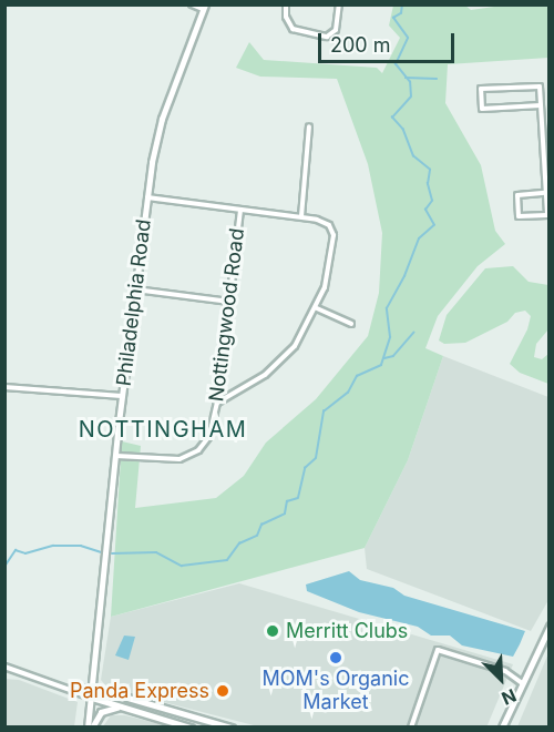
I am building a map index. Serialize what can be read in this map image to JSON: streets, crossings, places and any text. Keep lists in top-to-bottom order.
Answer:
{
  "streets": {
    "main road": ["Philadelphia Road"],
    "street": ["Nottingwood Road"]
  },
  "crossings": [
    ["Philadelphia Road", "Nottingwood Road"]
  ],
  "districts": ["NOTTINGHAM"],
  "places": ["Merritt Clubs", "MOM's Organic Market", "Panda Express"],
  "scale_bar": "200 m",
  "north": "bottom right"
}
